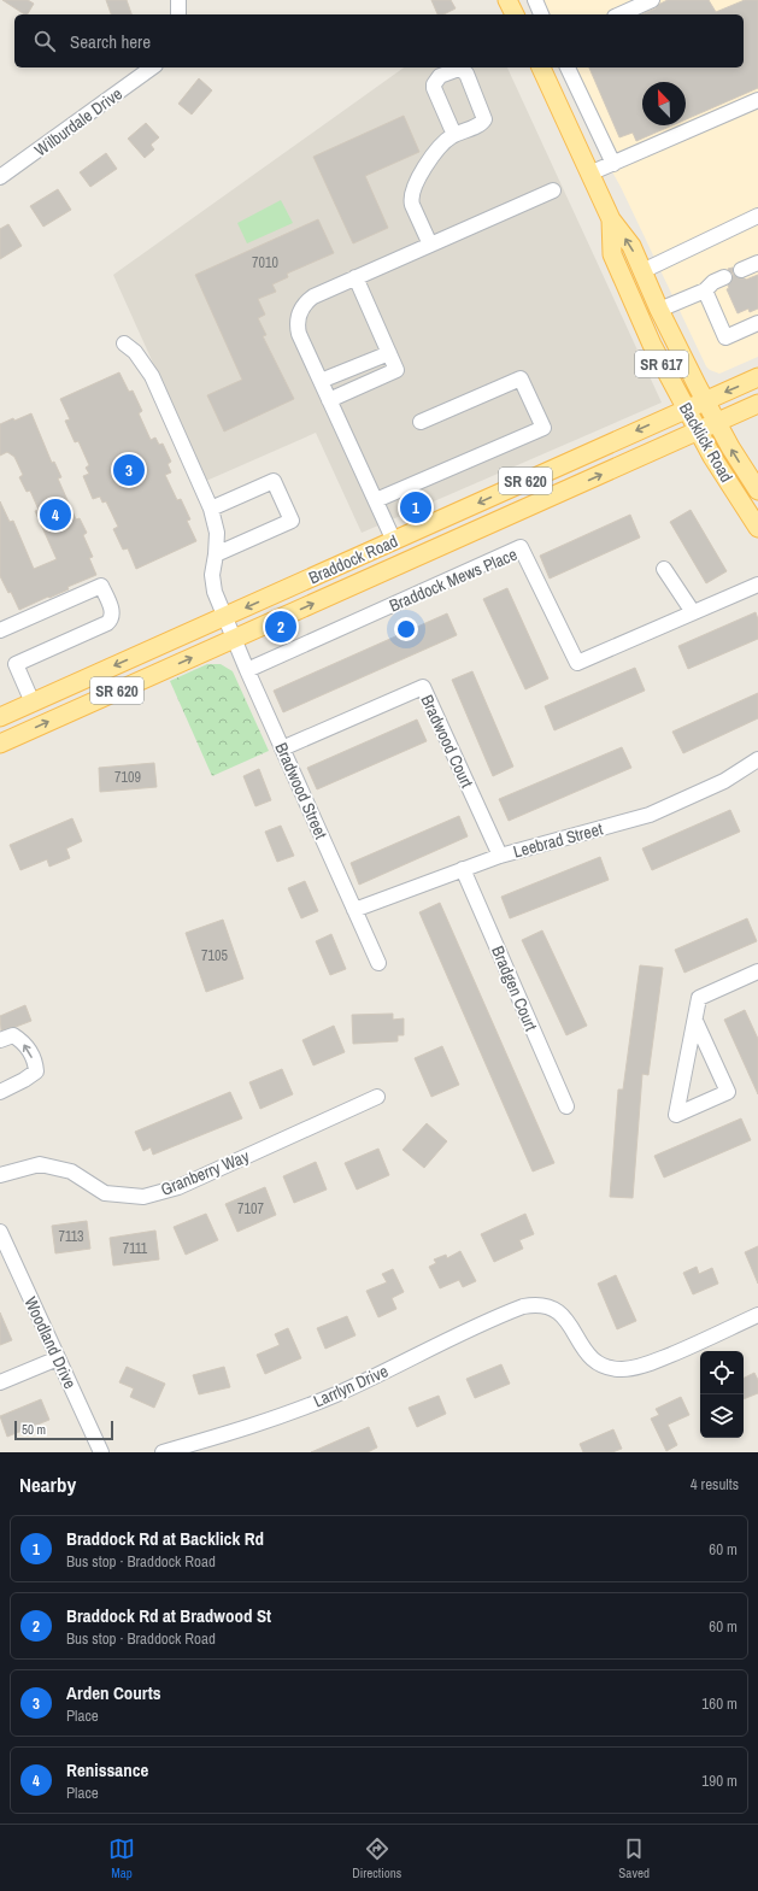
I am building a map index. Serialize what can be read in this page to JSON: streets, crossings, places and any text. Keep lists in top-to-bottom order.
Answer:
{
  "streets": {
    "main road": [
      "SR 617",
      "Backlick Road",
      "SR 620",
      "Braddock Road"
    ],
    "street": [
      "Wilburdale Drive",
      "Braddock Mews Place",
      "Bradwood Court",
      "Bradwood Street",
      "Leebrad Street",
      "Bradgen Court",
      "Granberry Way",
      "Woodland Drive",
      "Larrlyn Drive"
    ]
  },
  "crossings": [
    ["Backlick Road", "Braddock Road"],
    ["Braddock Road", "Bradwood Street"],
    ["Braddock Mews Place", "Bradwood Street"],
    ["Bradwood Court", "Bradwood Street"],
    ["Bradwood Court", "Leebrad Street"],
    ["Bradwood Street", "Leebrad Street"],
    ["Leebrad Street", "Bradgen Court"]
  ],
  "house_numbers": [
    "7010",
    "7109",
    "7105",
    "7107",
    "7113",
    "7111"
  ],
  "scale_bar": "50 m",
  "north": "top left",
  "page": {
    "search": "Search here",
    "pins": [
      "3",
      "1",
      "4",
      "2"
    ],
    "scale": "50 m",
    "heading": ["Nearby", "4 results"],
    "list": [
      {
        "mark": "1",
        "name": "Braddock Rd at Backlick Rd",
        "note": "Bus stop · Braddock Road",
        "value": "60 m"
      },
      {
        "mark": "2",
        "name": "Braddock Rd at Bradwood St",
        "note": "Bus stop · Braddock Road",
        "value": "60 m"
      },
      {
        "mark": "3",
        "name": "Arden Courts",
        "note": "Place",
        "value": "160 m"
      },
      {
        "mark": "4",
        "name": "Renissance",
        "note": "Place",
        "value": "190 m"
      }
    ],
    "nav": ["Map", "Directions", "Saved"]
  }
}
